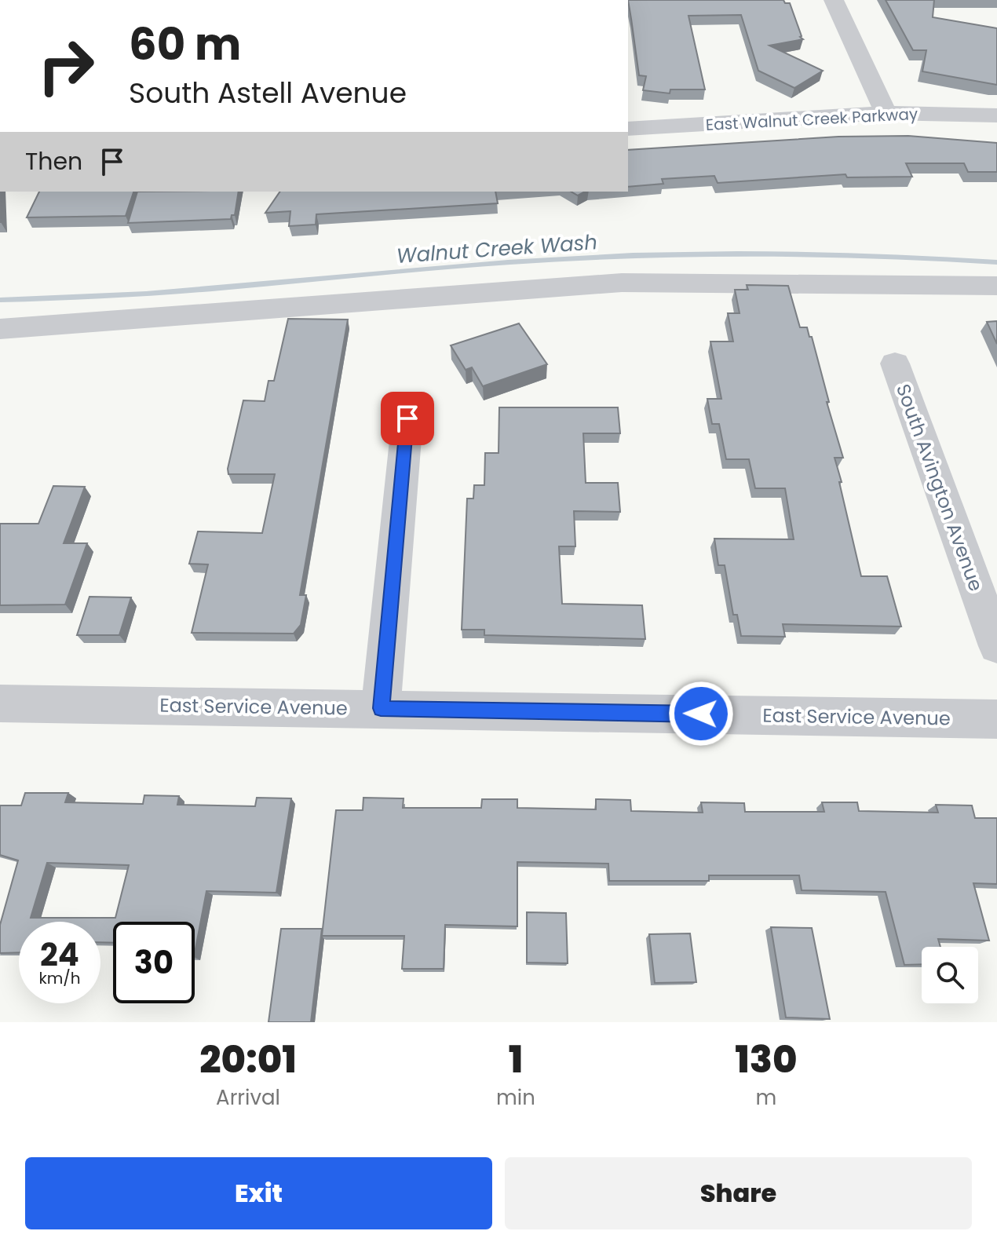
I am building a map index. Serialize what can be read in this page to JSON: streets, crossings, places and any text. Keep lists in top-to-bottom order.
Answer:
{
  "streets": {
    "street": ["East Walnut Creek Parkway", "South Avington Avenue", "East Service Avenue"]
  },
  "water": ["Walnut Creek Wash"],
  "page": {
    "turn": ["60 m", "South Astell Avenue"],
    "then": "Then",
    "speed": "24 km/h",
    "limit": "30",
    "eta": [
      "20:01",
      "Arrival",
      "1",
      "min",
      "130",
      "m"
    ],
    "buttons": ["Exit", "Share"]
  }
}
